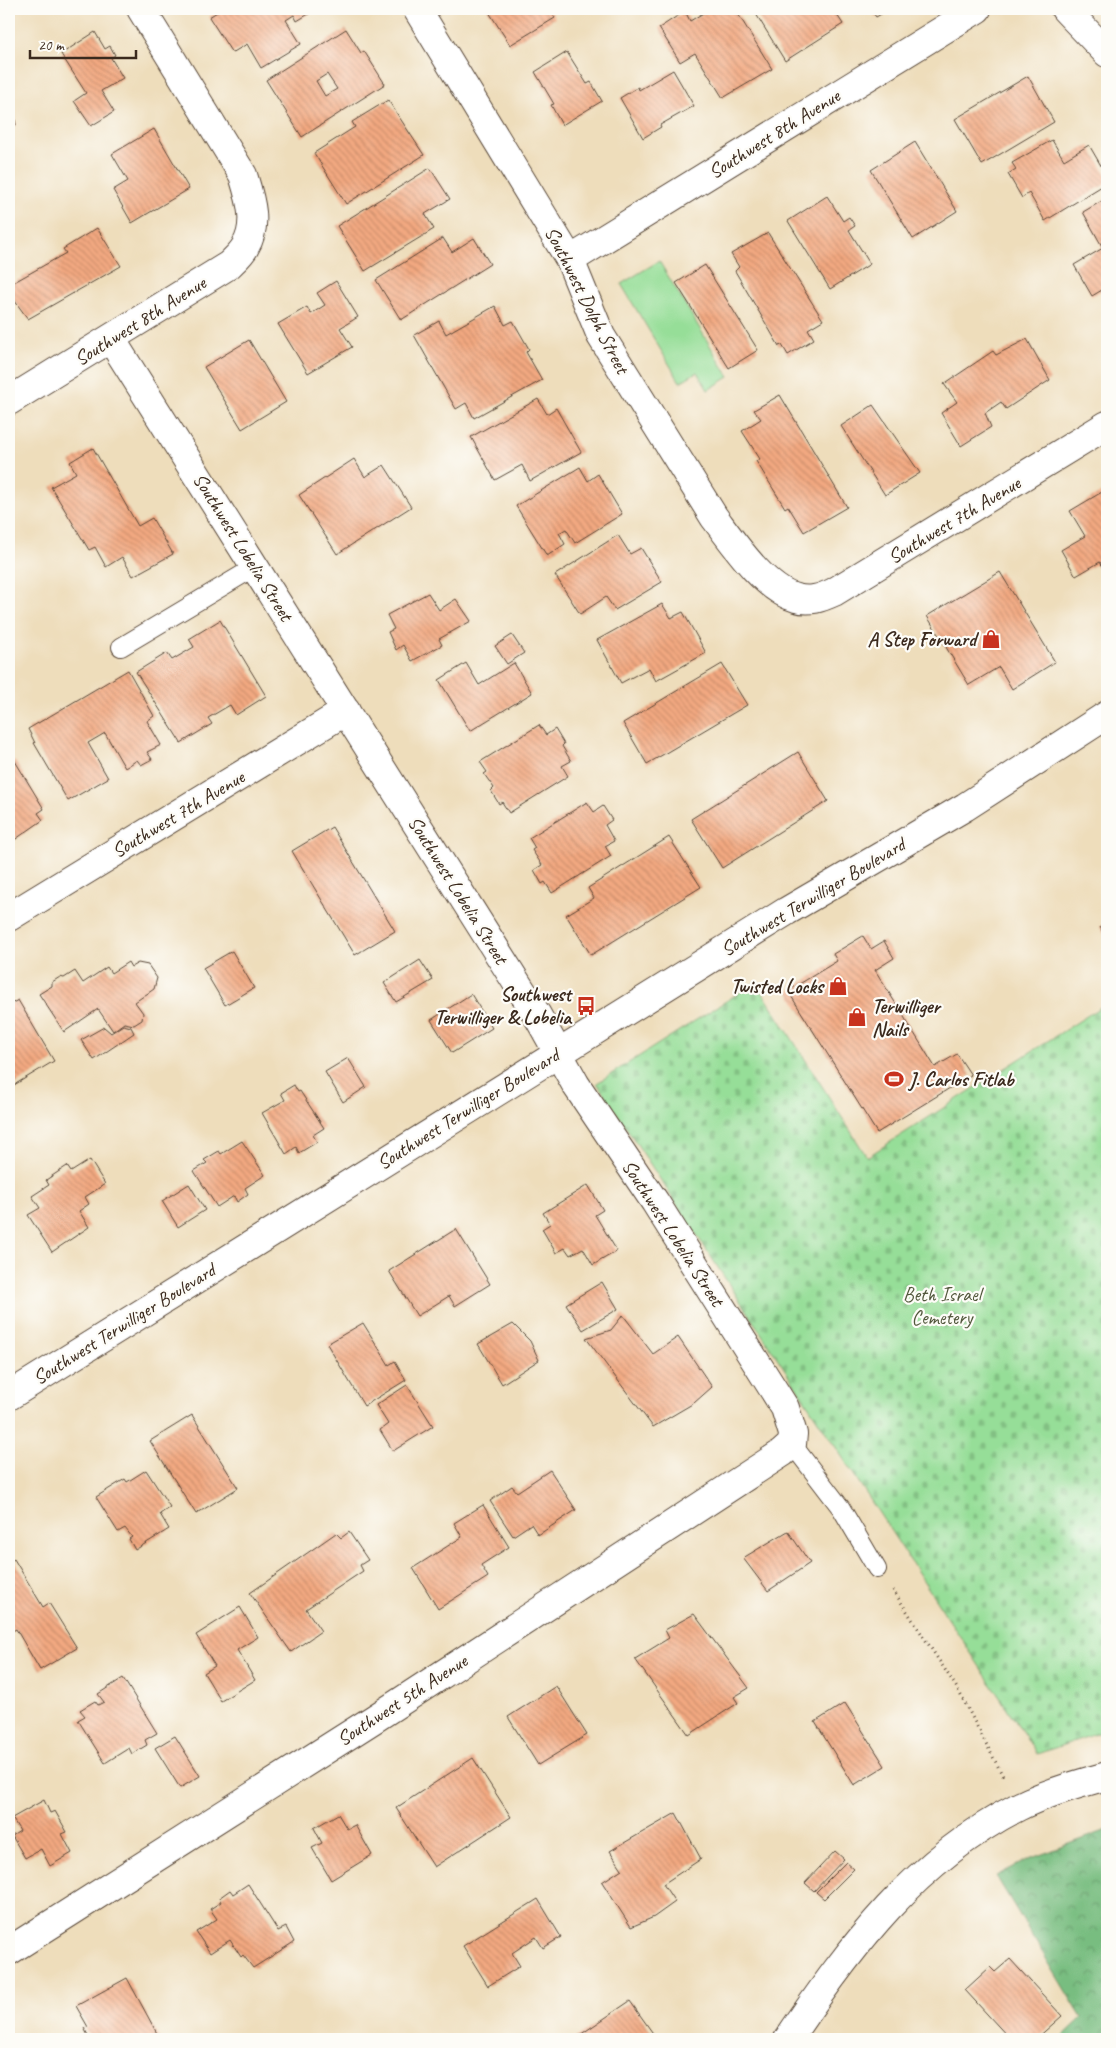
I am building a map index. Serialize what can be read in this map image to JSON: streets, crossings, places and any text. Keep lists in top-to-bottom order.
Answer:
{
  "streets": {
    "street": [
      "Southwest 8th Avenue",
      "Southwest Dolph Street",
      "Southwest 7th Avenue",
      "Southwest Lobelia Street",
      "Southwest Terwilliger Boulevard",
      "Southwest 5th Avenue"
    ]
  },
  "crossings": [
    ["Southwest 8th Avenue", "Southwest Dolph Street"],
    ["Southwest 8th Avenue", "Southwest Lobelia Street"],
    ["Southwest Dolph Street", "Southwest 7th Avenue"],
    ["Southwest 7th Avenue", "Southwest Lobelia Street"],
    ["Southwest Lobelia Street", "Southwest Terwilliger Boulevard"],
    ["Southwest Lobelia Street", "Southwest 5th Avenue"]
  ],
  "parks": ["Beth Israel Cemetery"],
  "places": {
    "shop": ["A Step Forward", "Twisted Locks", "Terwilliger Nails"],
    "bus stop": ["Southwest Terwilliger & Lobelia"],
    "sports": ["J. Carlos Fitlab"]
  },
  "scale_bar": "20 m"
}
